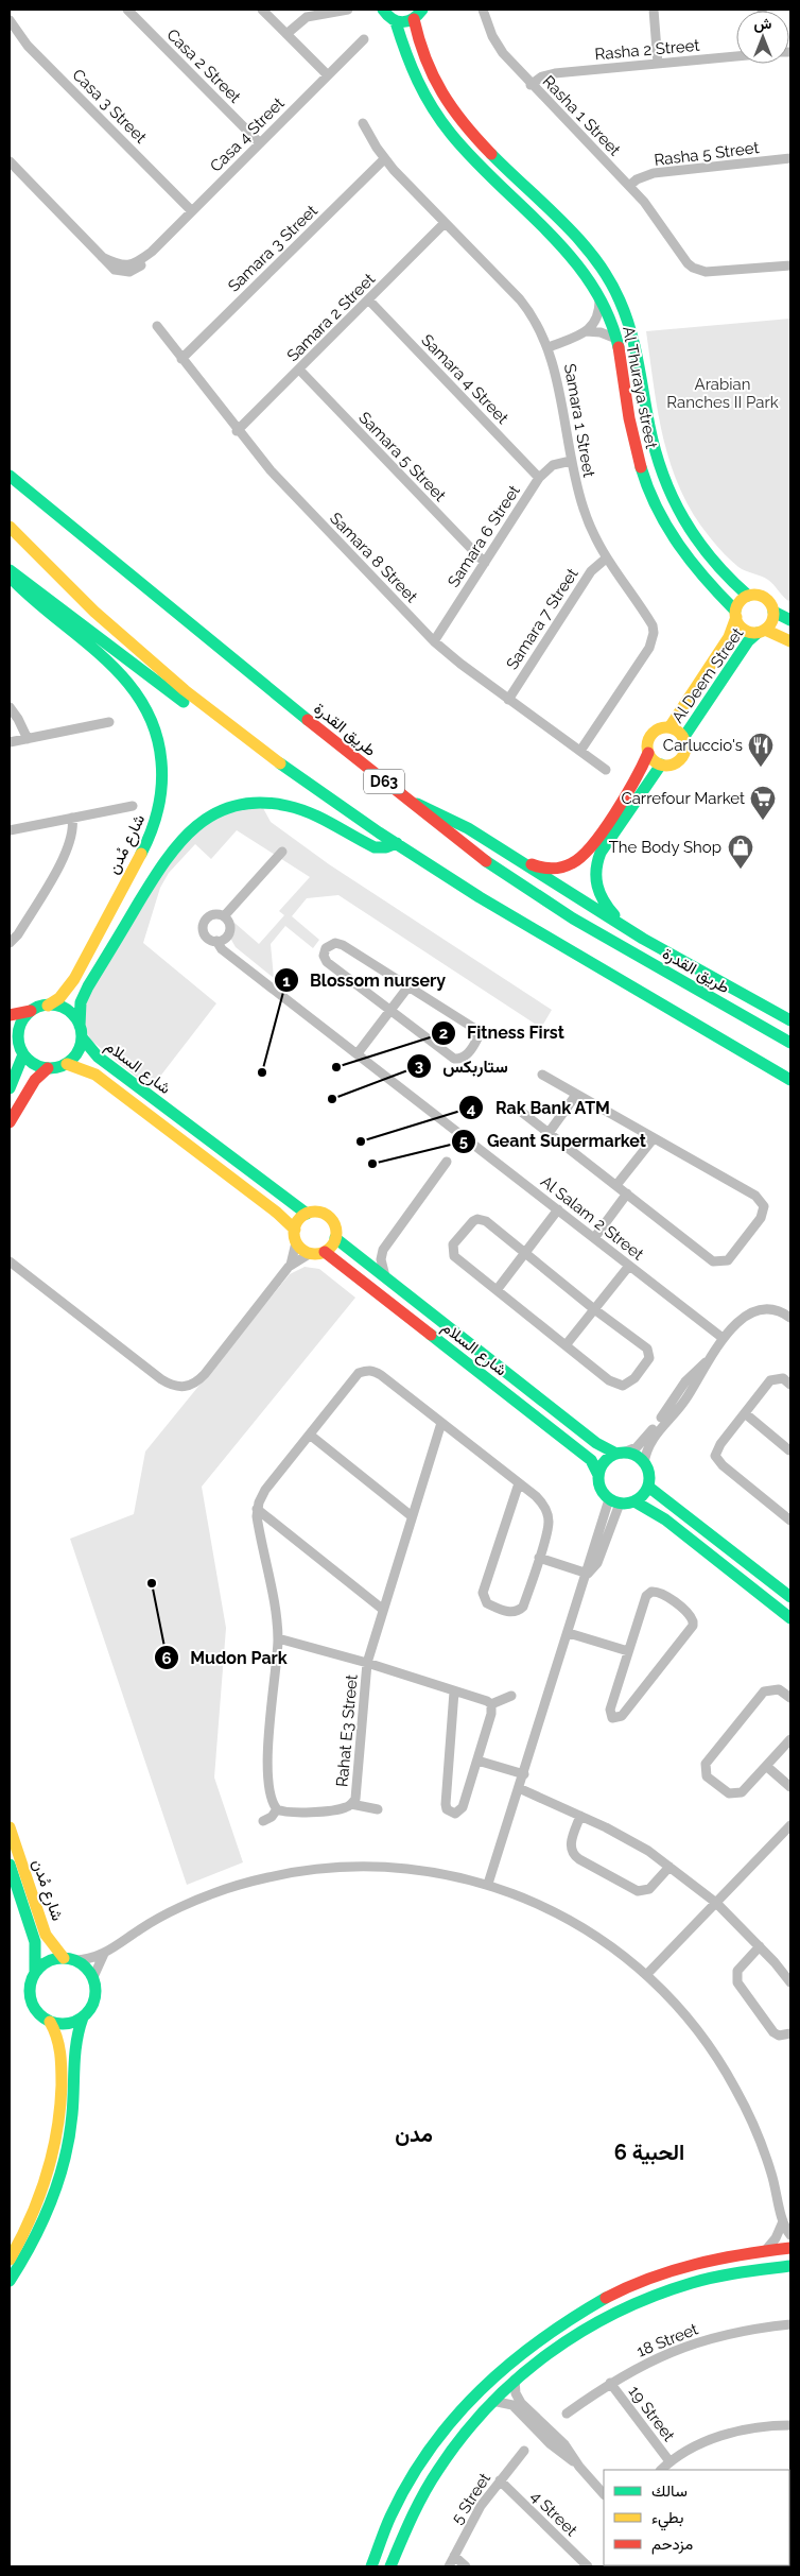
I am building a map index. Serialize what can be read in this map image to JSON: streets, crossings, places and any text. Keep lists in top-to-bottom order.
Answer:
{
  "streets": {
    "street": [
      "Rasha 2 Street",
      "Casa 2 Street",
      "Casa 3 Street",
      "Rasha 1 Street",
      "Casa 4 Street",
      "Rasha 5 Street",
      "Samara 3 Street",
      "Samara 2 Street",
      "Samara 4 Street",
      "Al Thuraya street",
      "Samara 1 Street",
      "Samara 5 Street",
      "Samara 6 Street",
      "Samara 8 Street",
      "Samara 7 Street",
      "Al Deem Street",
      "طريق القدرة",
      "D63",
      "شارع مُدن",
      "شارع السلام",
      "Al Salam 2 Street",
      "Rahat E3 Street",
      "18 Street",
      "19 Street",
      "5 Street",
      "4 Street"
    ]
  },
  "crossings": [
    ["Rasha 2 Street", "Rasha 1 Street"],
    ["Casa 2 Street", "Casa 4 Street"],
    ["Casa 3 Street", "Casa 4 Street"],
    ["Rasha 1 Street", "Rasha 5 Street"],
    ["Samara 3 Street", "Samara 1 Street"],
    ["Samara 3 Street", "Samara 8 Street"],
    ["Samara 2 Street", "Samara 4 Street"],
    ["Samara 2 Street", "Samara 1 Street"],
    ["Samara 2 Street", "Samara 5 Street"],
    ["Samara 2 Street", "Samara 8 Street"],
    ["Samara 4 Street", "Samara 6 Street"],
    ["Al Thuraya street", "Al Deem Street"],
    ["Samara 1 Street", "Samara 6 Street"],
    ["Samara 1 Street", "Samara 8 Street"],
    ["Samara 1 Street", "Samara 7 Street"],
    ["Samara 5 Street", "Samara 6 Street"],
    ["Samara 6 Street", "Samara 8 Street"],
    ["Samara 8 Street", "Samara 7 Street"],
    ["شارع مُدن", "شارع السلام"],
    ["18 Street", "19 Street"],
    ["5 Street", "4 Street"]
  ],
  "districts": ["مدن", "الحبية 6"],
  "parks": ["Arabian Ranches II Park"],
  "places": {
    "restaurant": ["Carluccio's"],
    "supermarket": ["Carrefour Market"],
    "shop": ["The Body Shop"],
    "other": [
      "Fitness First",
      "Blossom nursery",
      "ستاربكس",
      "Rak Bank ATM",
      "Geant Supermarket",
      "Mudon Park"
    ]
  },
  "legend": ["سالك", "بطيء", "مزدحم"],
  "north": "top"
}
